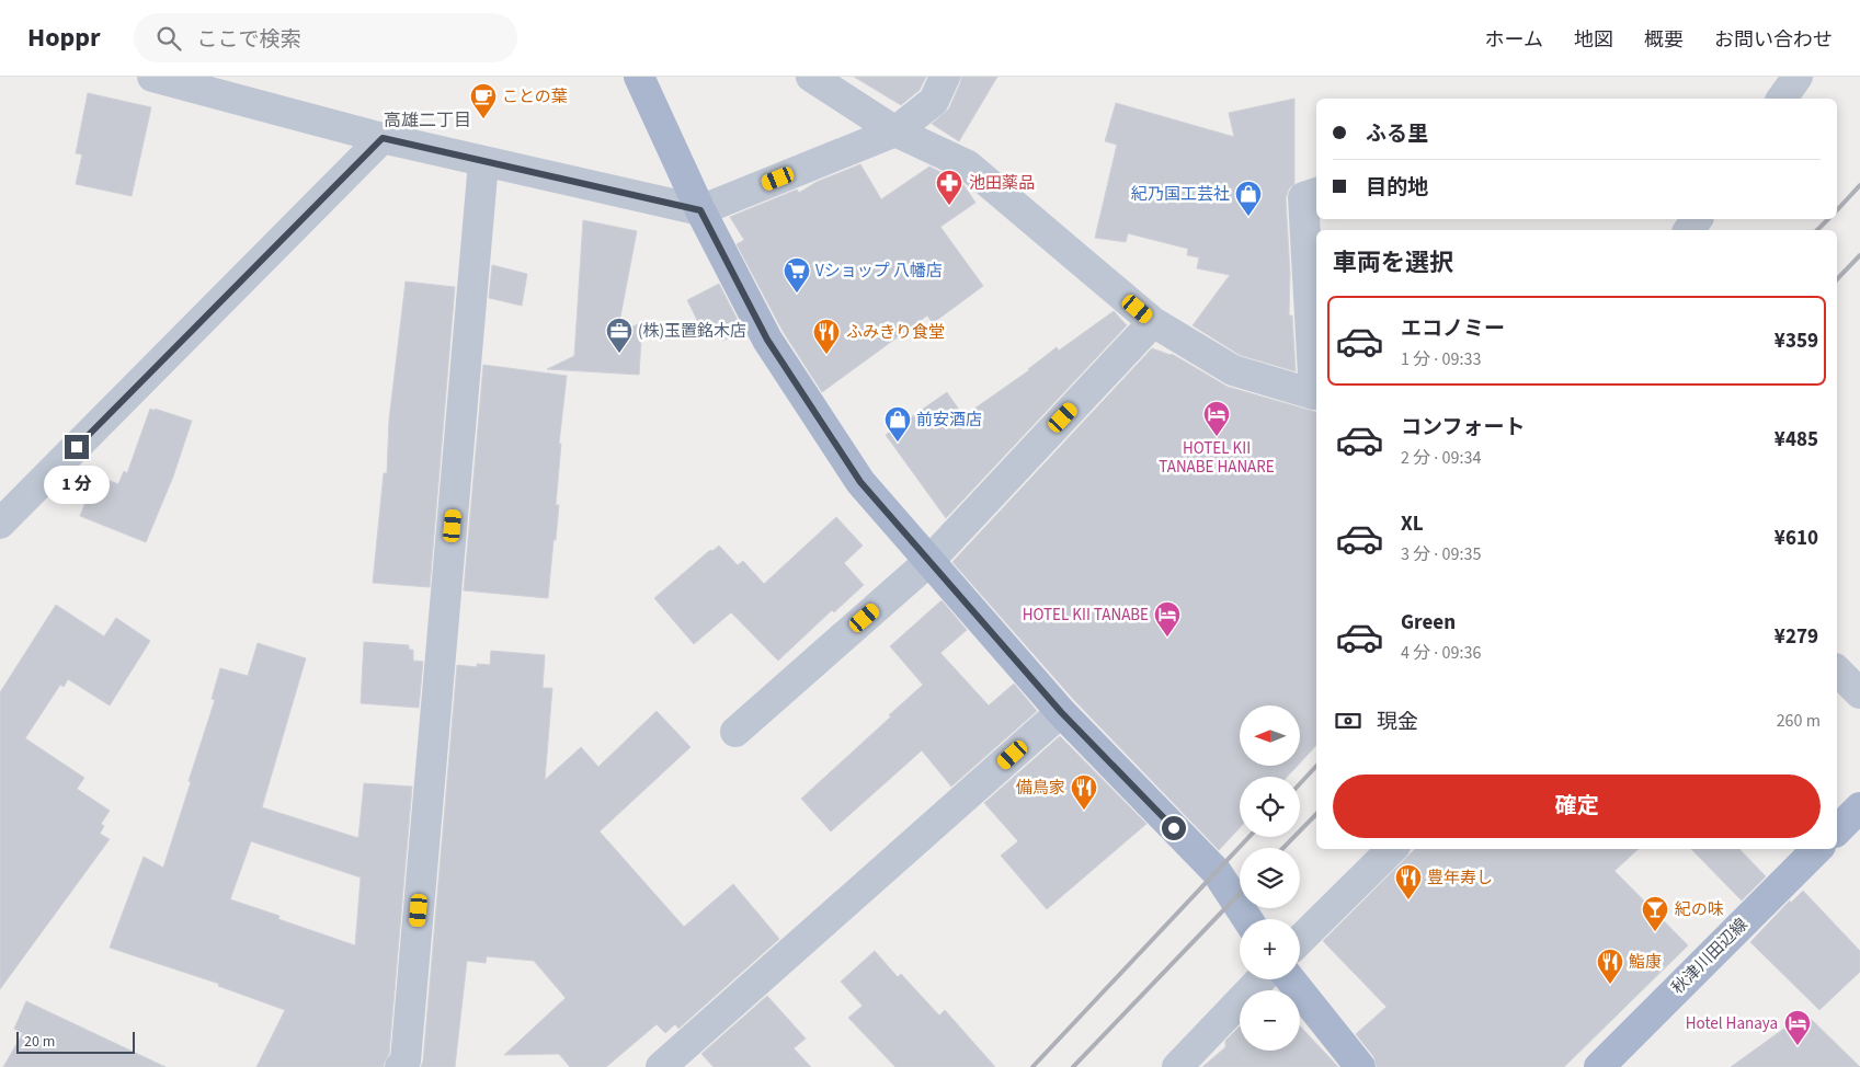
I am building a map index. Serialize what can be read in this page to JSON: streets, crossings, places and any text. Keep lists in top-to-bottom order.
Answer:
{
  "streets": {
    "main road": ["秋津川田辺線"]
  },
  "districts": ["高雄二丁目"],
  "places": {
    "cafe": ["ことの葉"],
    "pharmacy": ["池田薬品"],
    "shop": ["紀乃国工芸社", "前安酒店"],
    "supermarket": ["Vショップ 八幡店"],
    "office": ["(株)玉置銘木店"],
    "restaurant": [
      "ふみきり食堂",
      "備鳥家",
      "豊年寿し",
      "鮨康"
    ],
    "hotel": ["HOTEL KII TANABE HANARE", "HOTEL KII TANABE", "Hotel Hanaya"],
    "bar": ["紀の味"]
  },
  "scale_bar": "20 m",
  "north": "left",
  "page": {
    "header": "Hoppr",
    "search": "ここで検索",
    "nav": [
      "ホーム",
      "地図",
      "概要",
      "お問い合わせ"
    ],
    "banner": ["ふる里", "目的地"],
    "heading": "車両を選択",
    "list": [
      {
        "name": "エコノミー",
        "note": "1 分 · 09:33",
        "value": "¥359"
      },
      {
        "name": "コンフォート",
        "note": "2 分 · 09:34",
        "value": "¥485"
      },
      {
        "name": "XL",
        "note": "3 分 · 09:35",
        "value": "¥610"
      },
      {
        "name": "Green",
        "note": "4 分 · 09:36",
        "value": "¥279"
      }
    ],
    "bubble": "1 分",
    "pay": ["現金", "260 m"],
    "map_buttons": ["+", "−"],
    "buttons": "確定",
    "scale": "20 m"
  }
}
